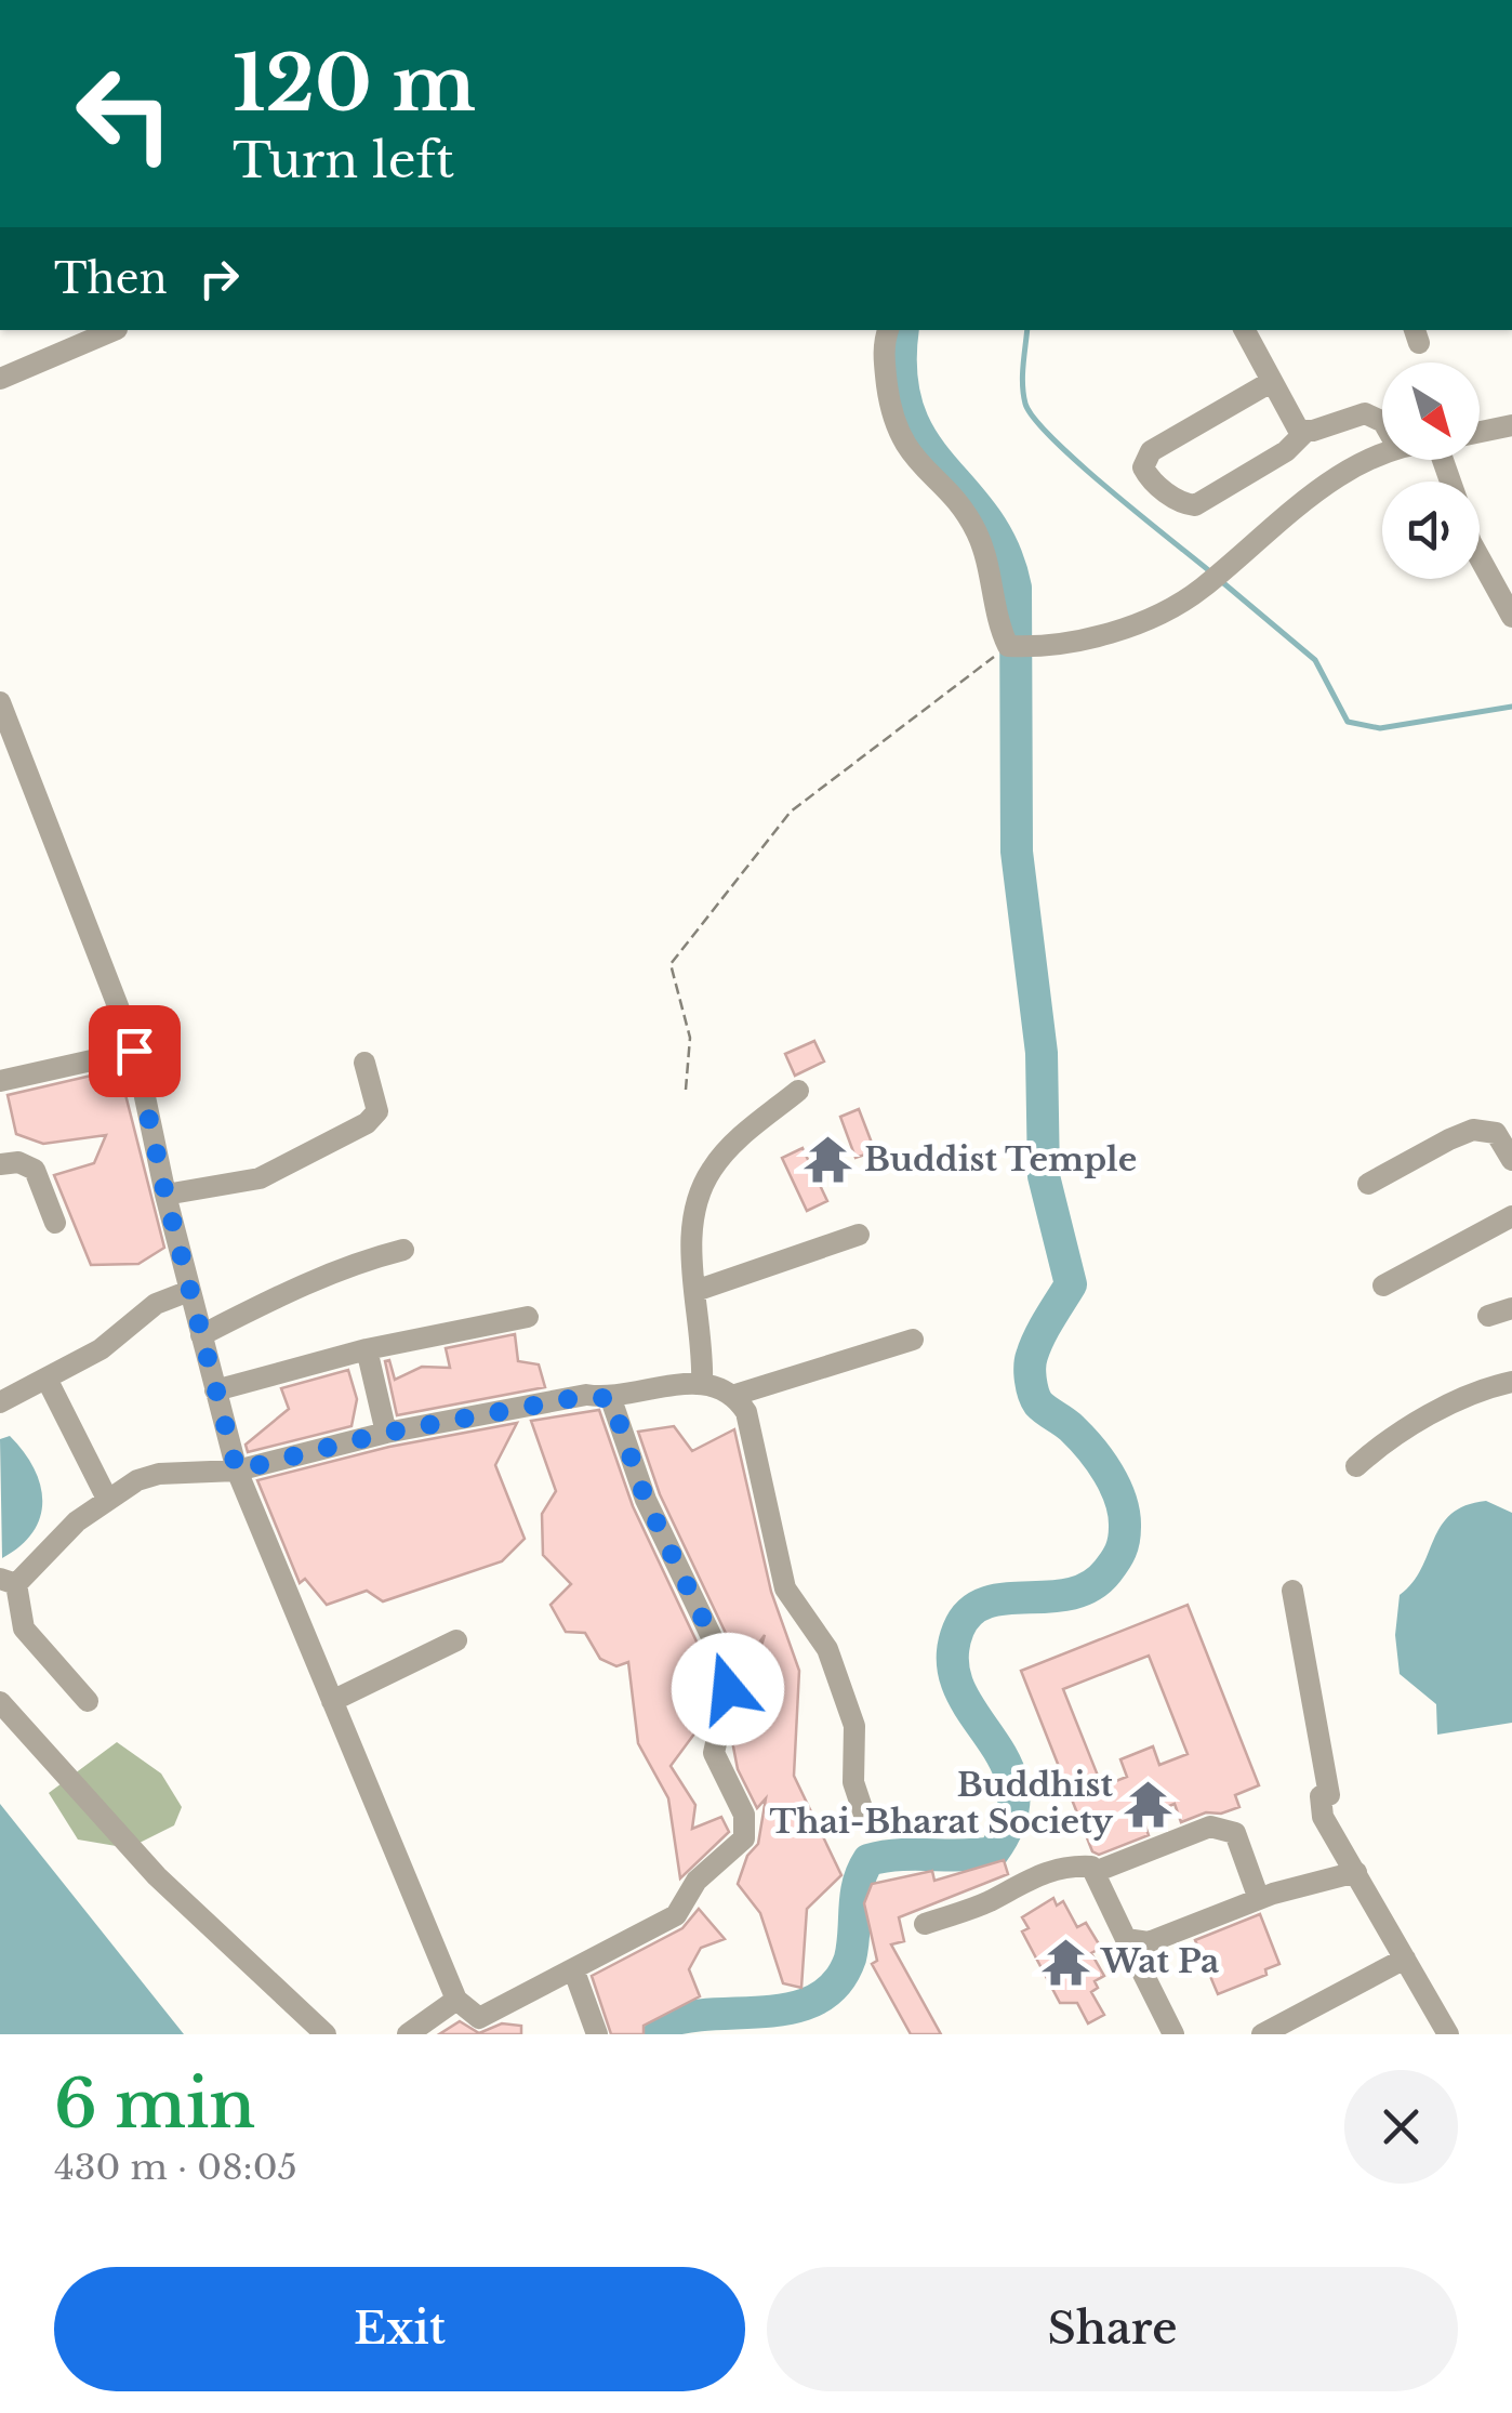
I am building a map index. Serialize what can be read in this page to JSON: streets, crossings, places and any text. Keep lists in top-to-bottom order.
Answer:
{
  "places": {
    "temple": ["Buddist Temple", "Buddhist Thai-Bharat Society", "Wat Pa"]
  },
  "north": "bottom right",
  "page": {
    "turn": ["120 m", "Turn left"],
    "then": "Then",
    "heading": ["6 min", "430 m · 08:05"],
    "buttons": ["Exit", "Share"]
  }
}
